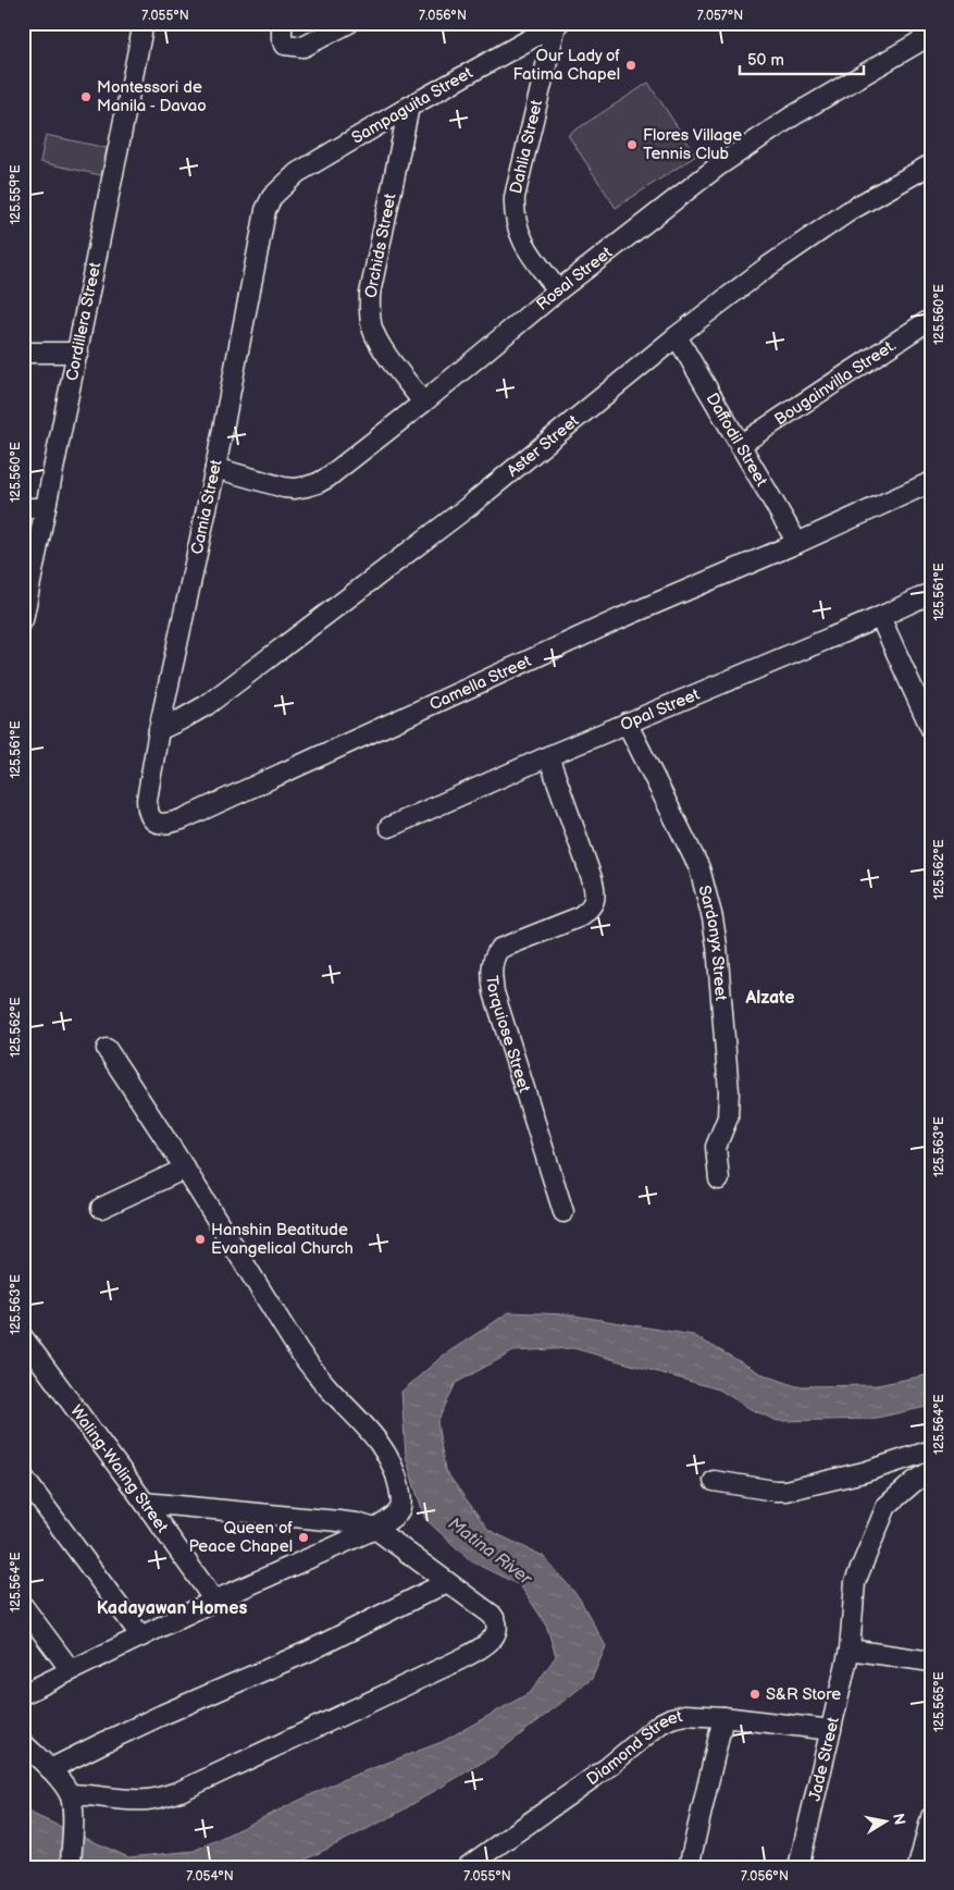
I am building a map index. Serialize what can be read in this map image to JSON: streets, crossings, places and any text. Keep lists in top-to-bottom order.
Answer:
{
  "streets": {
    "street": [
      "Sampaguita Street",
      "Dahlia Street",
      "Orchids Street",
      "Rosal Street",
      "Cordillera Street",
      "Bougainvilla Street.",
      "Daffodil Street",
      "Aster Street",
      "Camia Street",
      "Camella Street",
      "Opal Street",
      "Sardonyx Street",
      "Torquiose Street",
      "Waling-Waling Street",
      "Diamond Street",
      "Jade Street"
    ]
  },
  "crossings": [
    ["Sampaguita Street", "Dahlia Street"],
    ["Sampaguita Street", "Orchids Street"],
    ["Sampaguita Street", "Camia Street"],
    ["Dahlia Street", "Rosal Street"],
    ["Orchids Street", "Rosal Street"],
    ["Rosal Street", "Camia Street"],
    ["Bougainvilla Street.", "Daffodil Street"],
    ["Daffodil Street", "Aster Street"],
    ["Daffodil Street", "Camella Street"],
    ["Aster Street", "Camia Street"],
    ["Camia Street", "Camella Street"],
    ["Opal Street", "Sardonyx Street"],
    ["Opal Street", "Torquiose Street"],
    ["Diamond Street", "Jade Street"]
  ],
  "districts": ["Alzate", "Kadayawan Homes"],
  "water": ["Matina River"],
  "places": [
    "Our Lady of Fatima Chapel",
    "Montessori de Manila - Davao",
    "Flores Village Tennis Club",
    "Hanshin Beatitude Evangelical Church",
    "Queen of Peace Chapel",
    "S&R Store"
  ],
  "scale_bar": "50 m",
  "north": "right",
  "coordinates": [
    "7.055°N",
    "7.056°N",
    "7.057°N",
    "125.559°E",
    "125.560°E",
    "125.561°E",
    "125.562°E",
    "125.563°E",
    "125.564°E",
    "125.565°E",
    "7.054°N"
  ]
}
